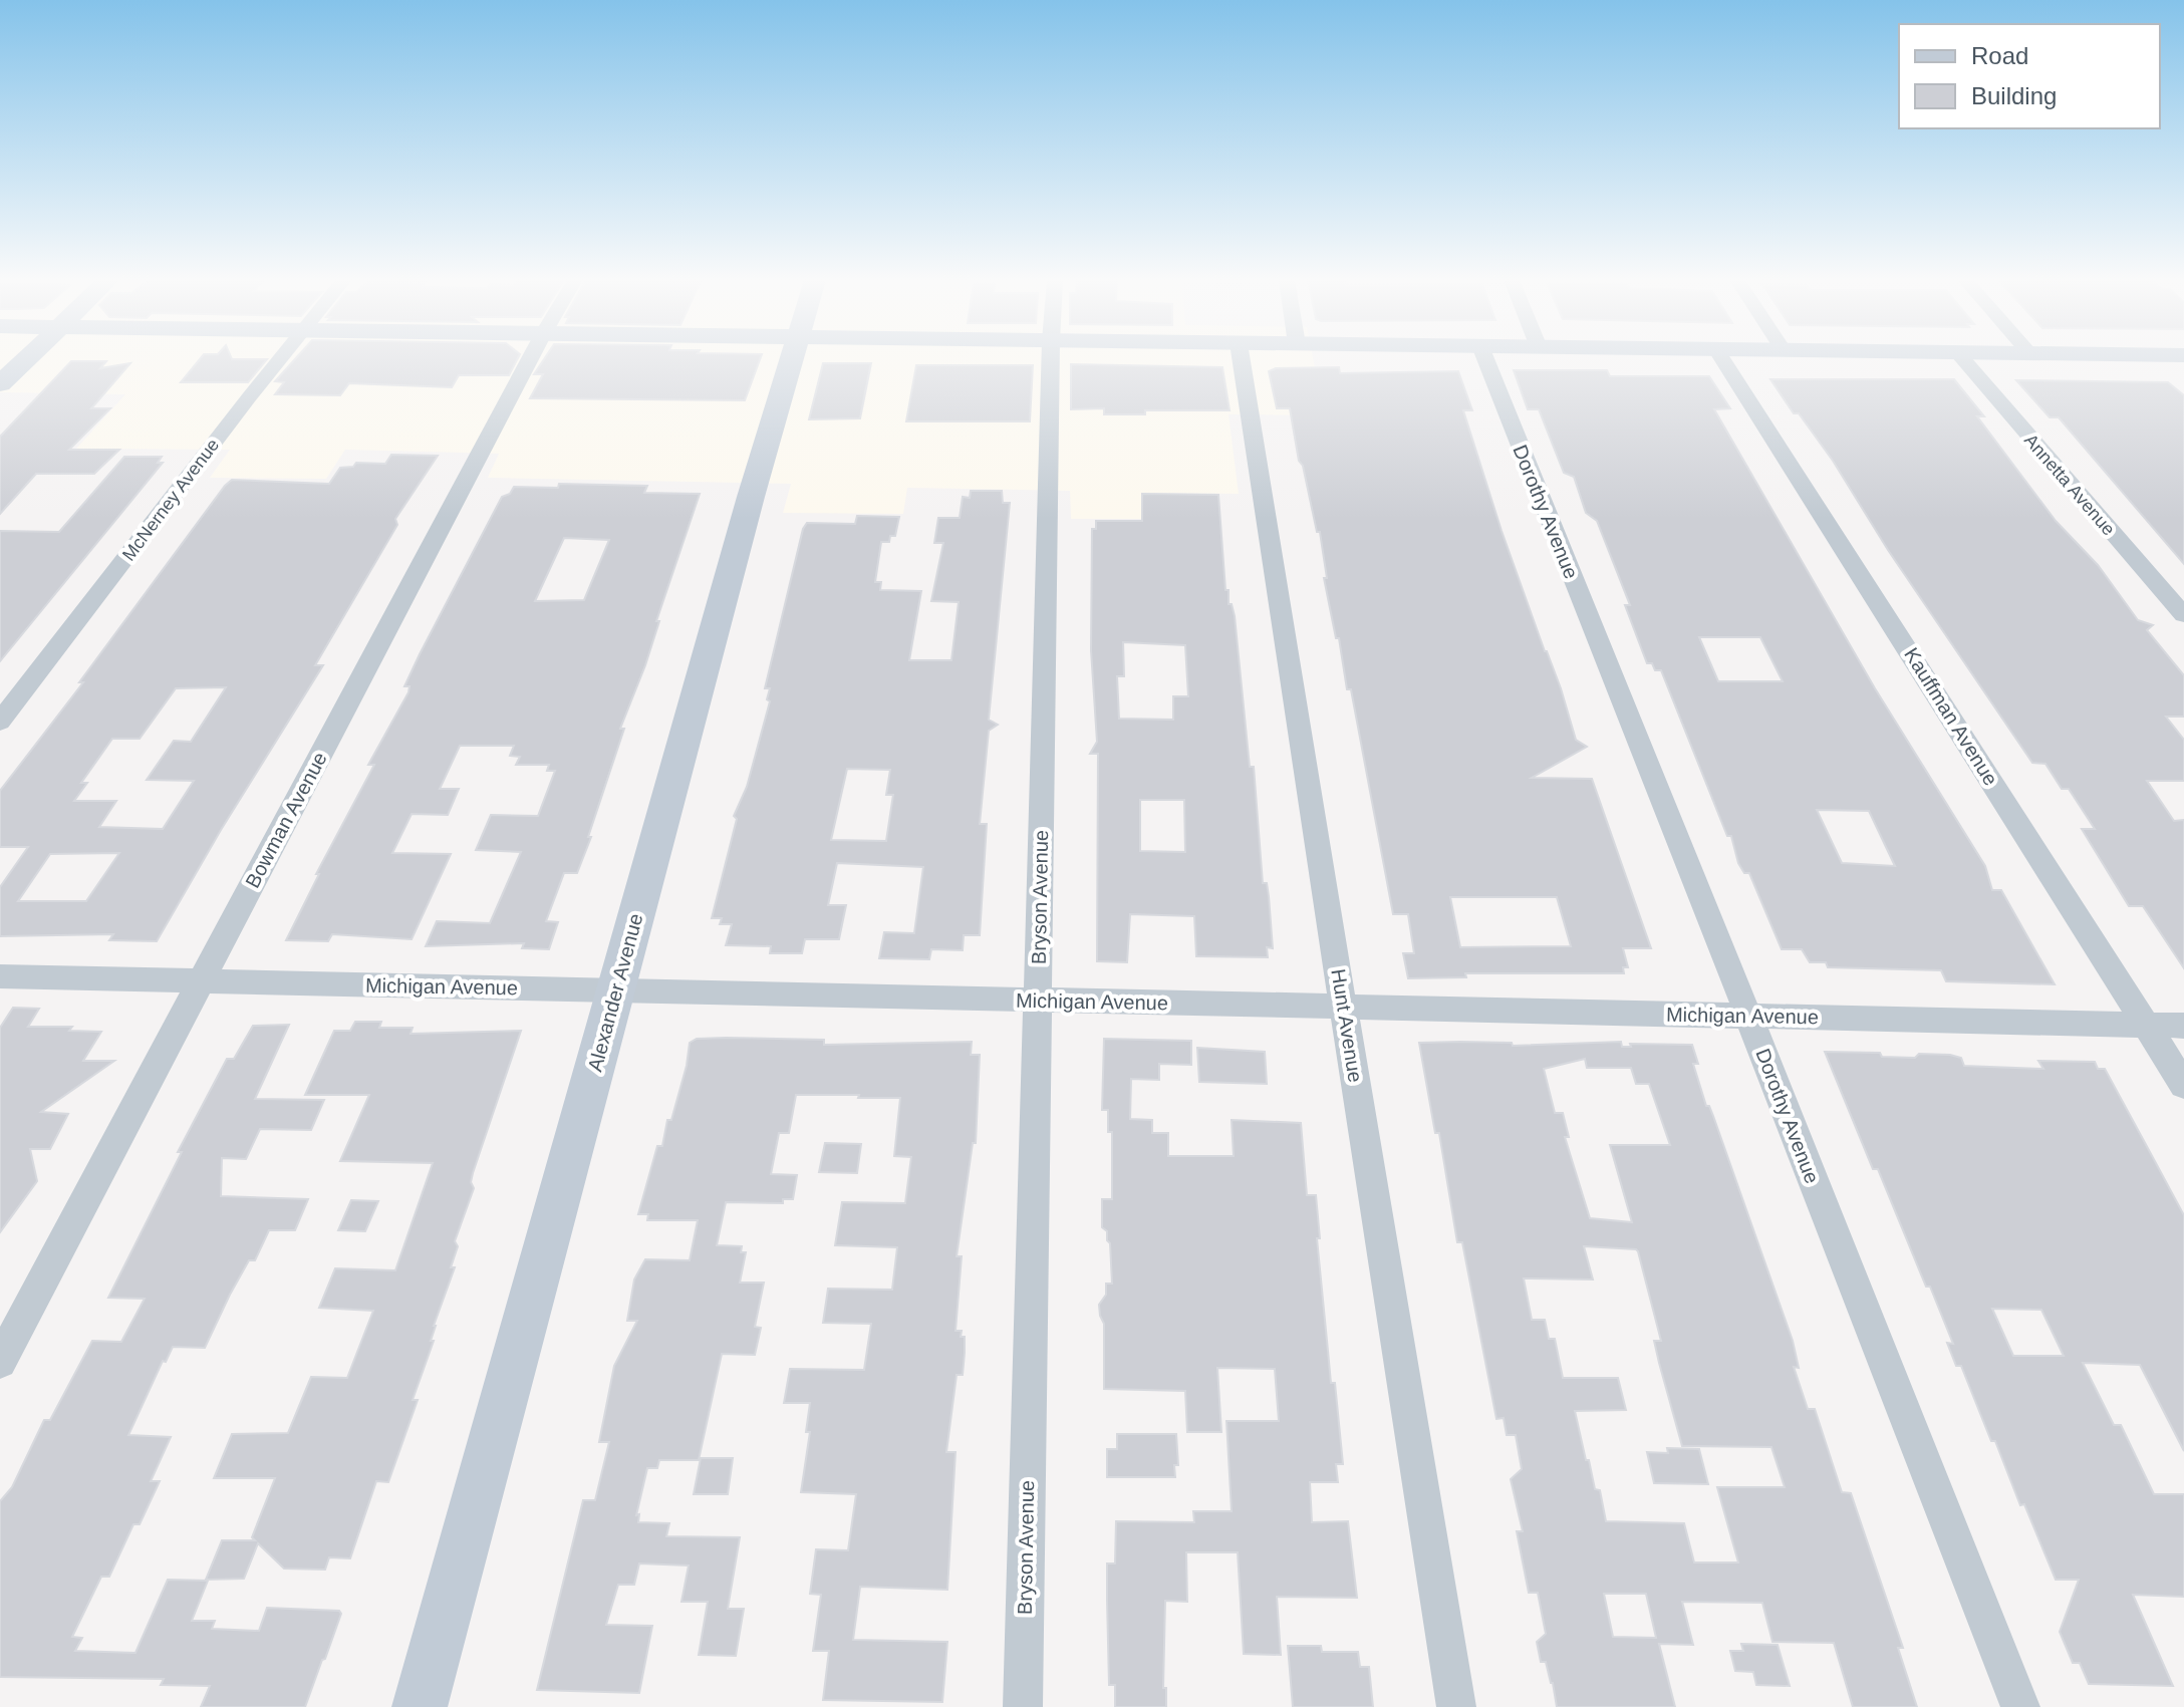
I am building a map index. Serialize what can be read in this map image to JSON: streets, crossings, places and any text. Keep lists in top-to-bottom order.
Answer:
{
  "streets": {
    "main road": ["Alexander Avenue"],
    "street": [
      "Annetta Avenue",
      "McNerney Avenue",
      "Dorothy Avenue",
      "Kauffman Avenue",
      "Bowman Avenue",
      "Bryson Avenue",
      "Michigan Avenue",
      "Hunt Avenue"
    ]
  },
  "crossings": [
    ["Dorothy Avenue", "Michigan Avenue"],
    ["Kauffman Avenue", "Michigan Avenue"],
    ["Bowman Avenue", "Michigan Avenue"],
    ["Bryson Avenue", "Michigan Avenue"],
    ["Michigan Avenue", "Alexander Avenue"],
    ["Michigan Avenue", "Hunt Avenue"]
  ],
  "legend": ["Road", "Building"]
}
